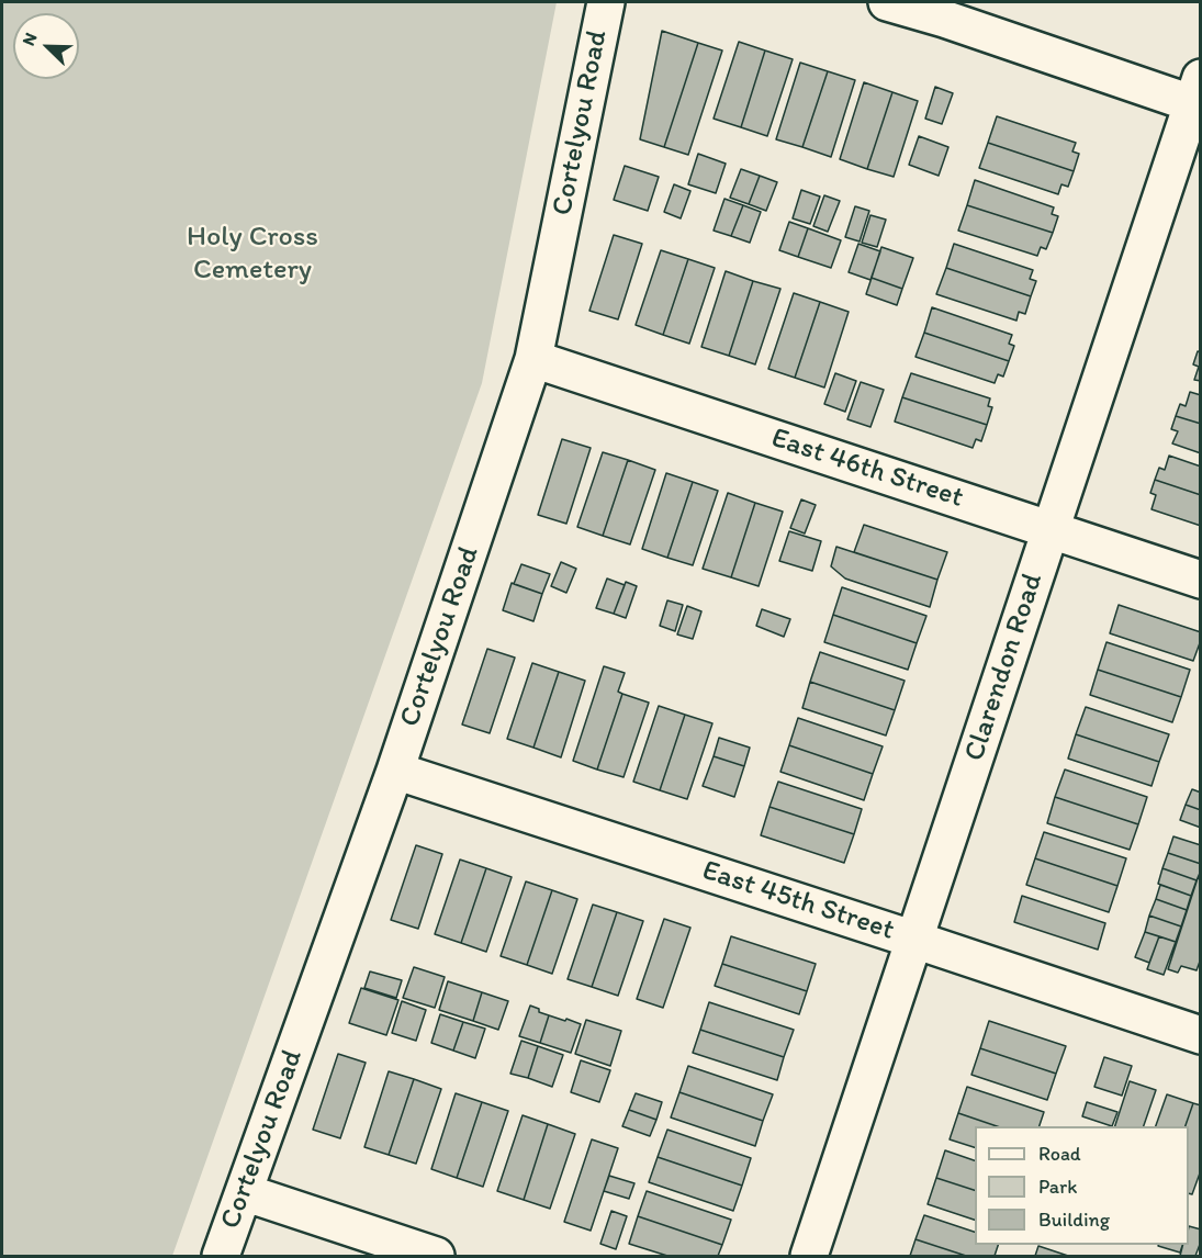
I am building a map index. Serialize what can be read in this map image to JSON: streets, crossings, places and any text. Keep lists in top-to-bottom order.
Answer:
{
  "streets": {
    "street": [
      "Cortelyou Road",
      "East 46th Street",
      "Clarendon Road",
      "East 45th Street"
    ]
  },
  "crossings": [
    ["Cortelyou Road", "East 46th Street"],
    ["Cortelyou Road", "East 45th Street"],
    ["East 46th Street", "Clarendon Road"],
    ["Clarendon Road", "East 45th Street"]
  ],
  "parks": ["Holy Cross Cemetery"],
  "legend": ["Road", "Park", "Building"],
  "north": "top left"
}
